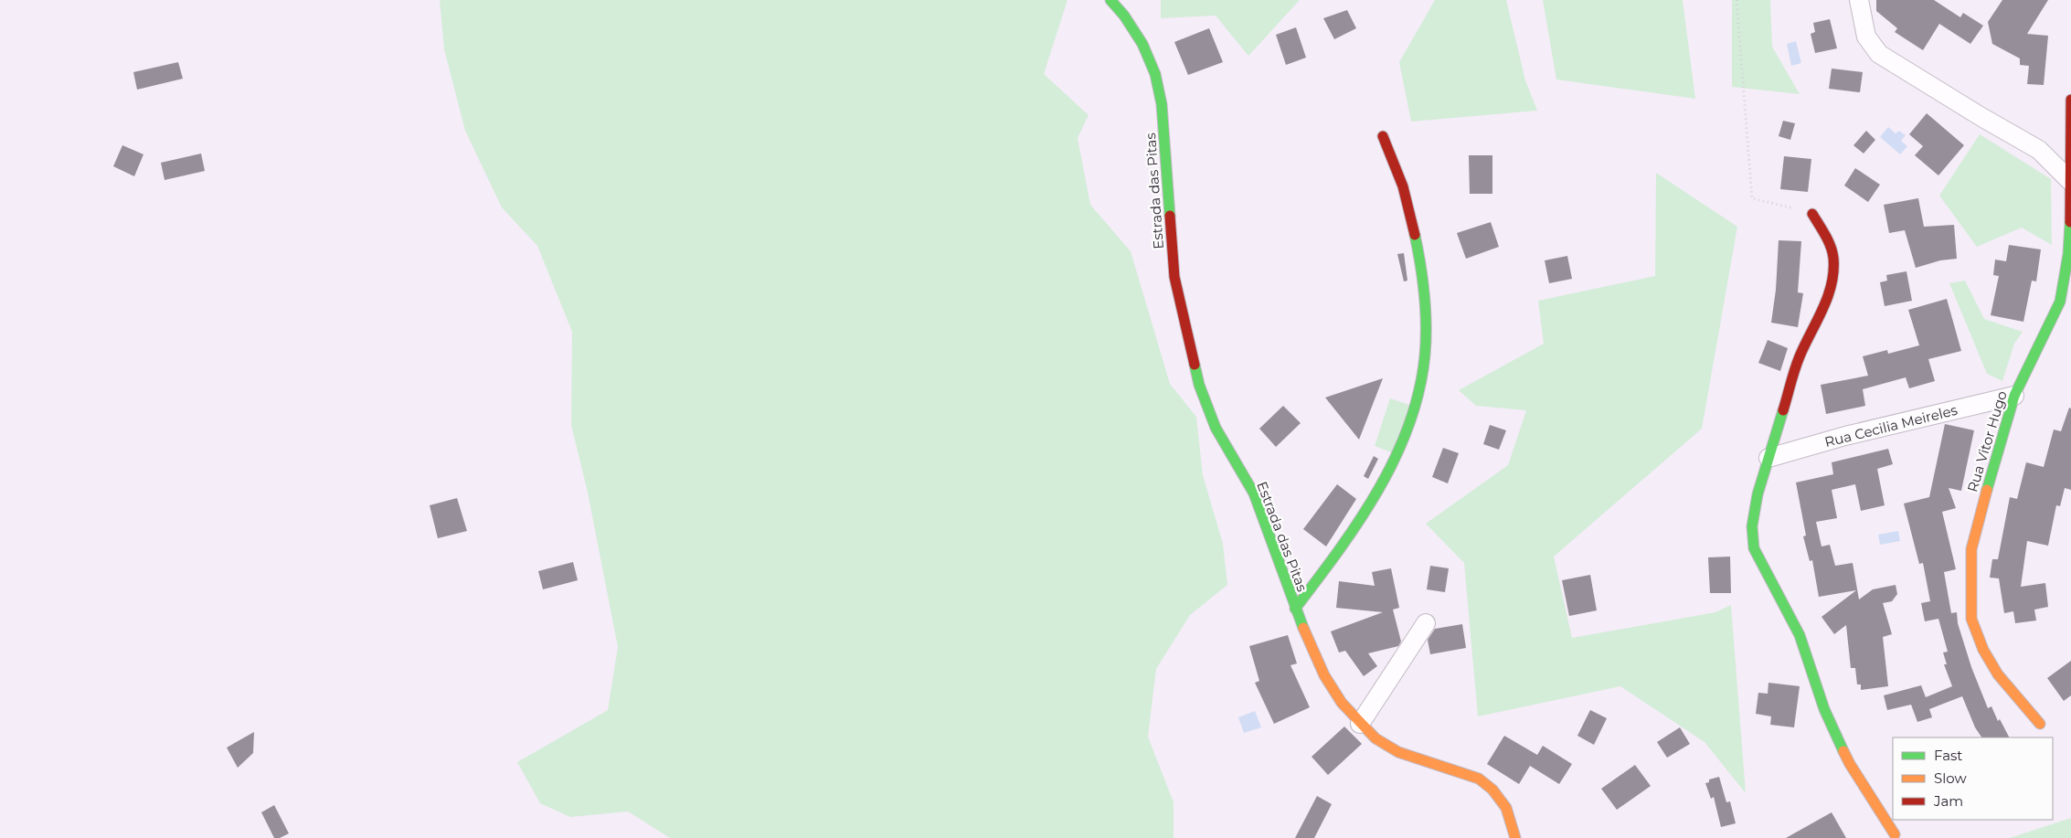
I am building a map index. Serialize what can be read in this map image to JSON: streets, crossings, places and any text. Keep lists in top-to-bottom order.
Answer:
{
  "streets": {
    "street": ["Estrada das Pitas", "Rua Cecilia Meireles", "Rua Vitor Hugo"]
  },
  "crossings": [
    ["Rua Cecilia Meireles", "Rua Vitor Hugo"]
  ],
  "legend": ["Fast", "Slow", "Jam"]
}
